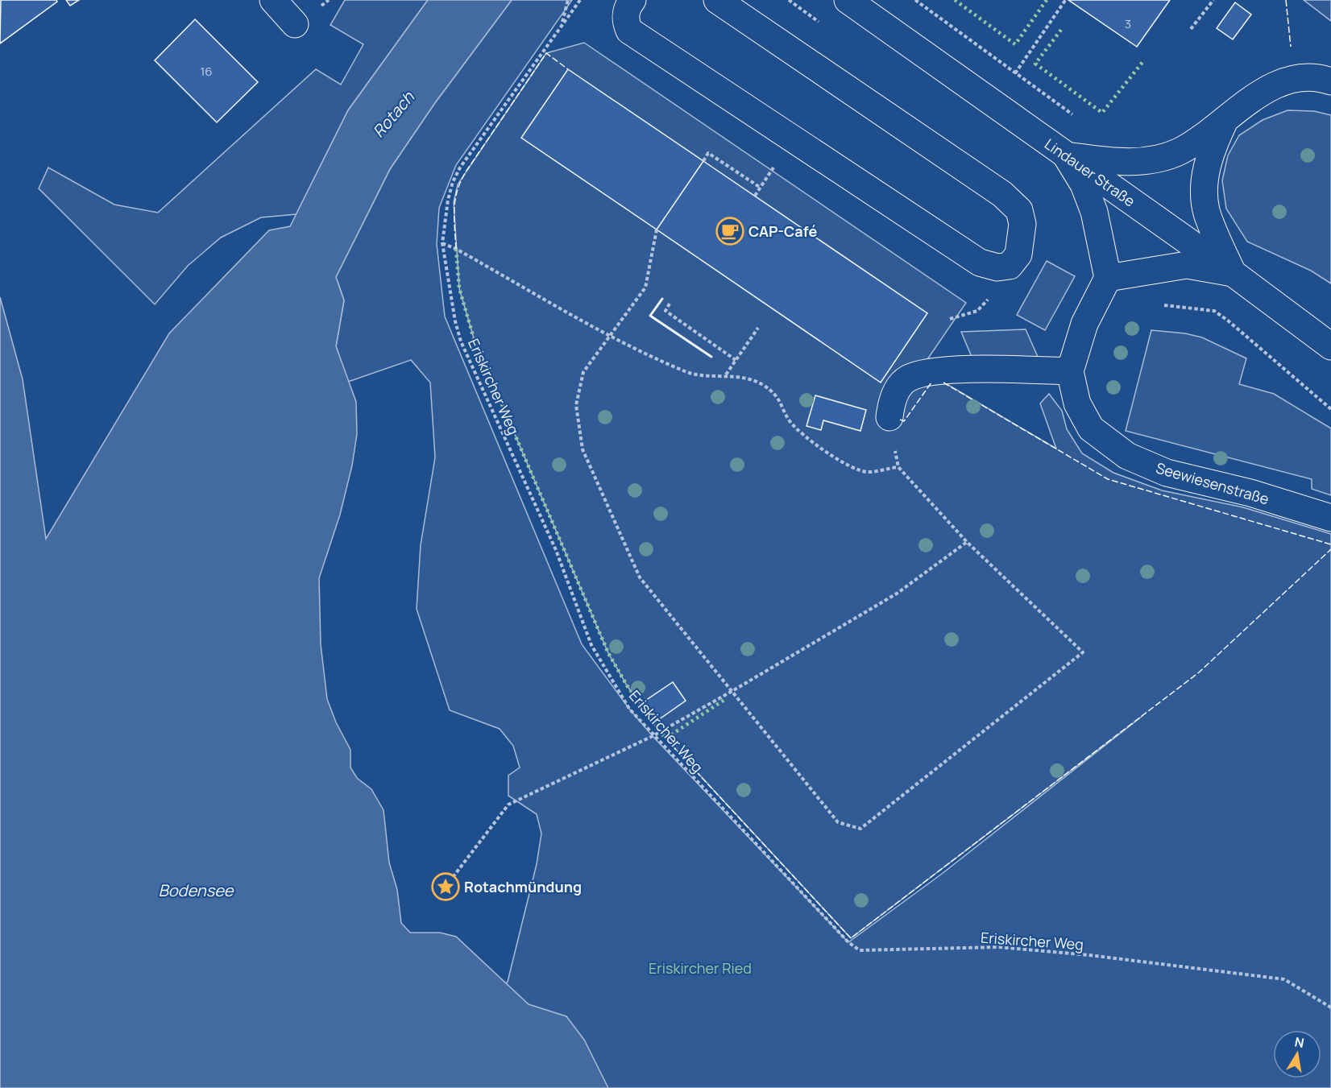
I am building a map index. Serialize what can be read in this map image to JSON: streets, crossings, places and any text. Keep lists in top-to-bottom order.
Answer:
{
  "streets": {
    "street": ["Lindauer Straße", "Seewiesenstraße"],
    "path": ["Eriskircher Weg"]
  },
  "water": ["Rotach", "Bodensee"],
  "parks": ["Eriskircher Ried"],
  "places": {
    "cafe": ["CAP-Café"],
    "place": ["Rotachmündung"]
  },
  "house_numbers": ["3", "16"],
  "north": "top"
}
